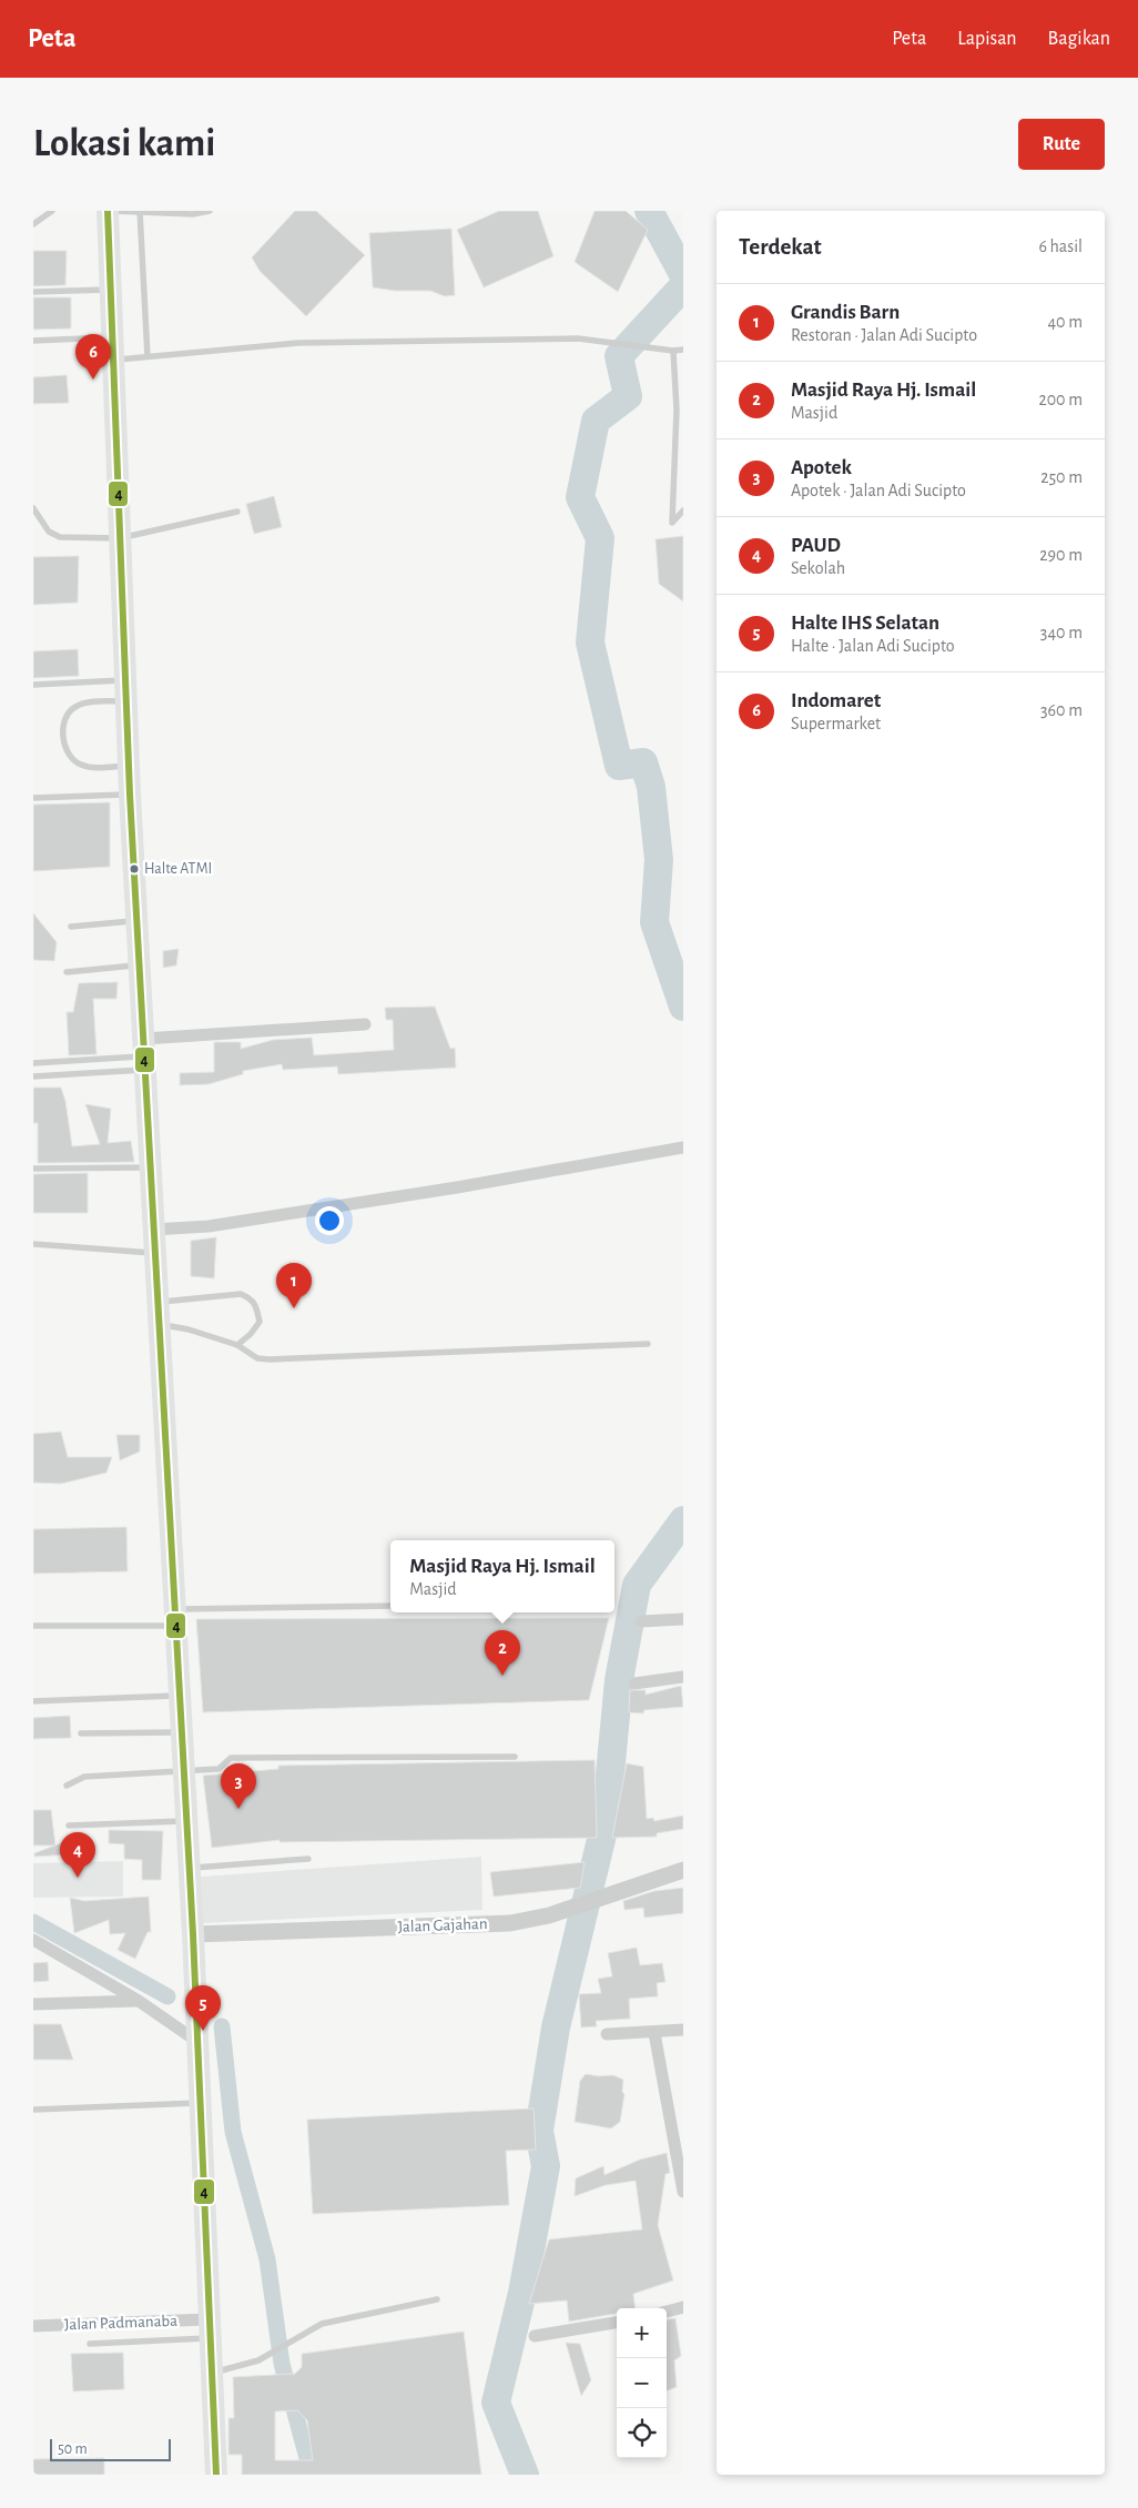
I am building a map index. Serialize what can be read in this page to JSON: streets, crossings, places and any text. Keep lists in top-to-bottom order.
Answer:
{
  "streets": {
    "street": ["Jalan Gajahan", "Jalan Padmanaba"]
  },
  "places": ["Halte ATMI"],
  "lines": ["transit line 4"],
  "scale_bar": "50 m",
  "page": {
    "header": "Peta",
    "nav": ["Peta", "Lapisan", "Bagikan"],
    "buttons": "Rute",
    "title": "Lokasi kami",
    "heading": ["Terdekat", "6 hasil"],
    "list": [
      {
        "mark": "1",
        "name": "Grandis Barn",
        "note": "Restoran · Jalan Adi Sucipto",
        "value": "40 m"
      },
      {
        "mark": "2",
        "name": "Masjid Raya Hj. Ismail",
        "note": "Masjid",
        "value": "200 m"
      },
      {
        "mark": "3",
        "name": "Apotek",
        "note": "Apotek · Jalan Adi Sucipto",
        "value": "250 m"
      },
      {
        "mark": "4",
        "name": "PAUD",
        "note": "Sekolah",
        "value": "290 m"
      },
      {
        "mark": "5",
        "name": "Halte IHS Selatan",
        "note": "Halte · Jalan Adi Sucipto",
        "value": "340 m"
      },
      {
        "mark": "6",
        "name": "Indomaret",
        "note": "Supermarket",
        "value": "360 m"
      }
    ],
    "pins": [
      "6",
      "1",
      "2",
      "3",
      "4",
      "5"
    ],
    "popup": ["Masjid Raya Hj. Ismail", "Masjid"],
    "map_buttons": ["+", "−"],
    "scale": "50 m"
  }
}
